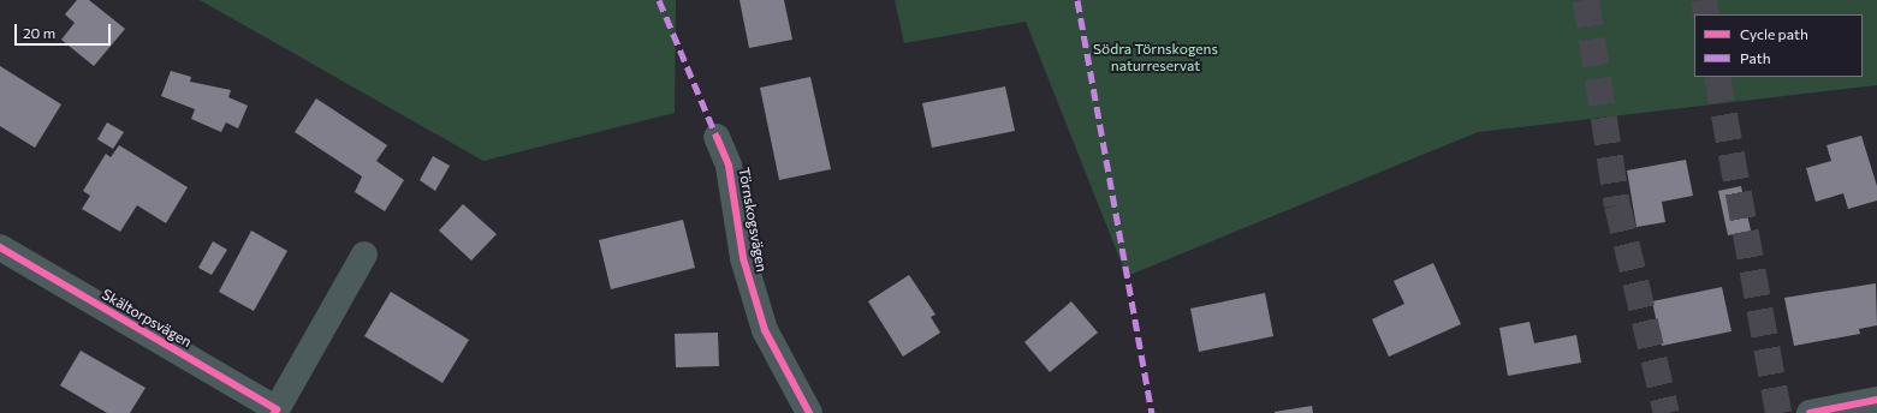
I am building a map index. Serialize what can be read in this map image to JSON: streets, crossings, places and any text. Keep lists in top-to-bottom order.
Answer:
{
  "streets": {
    "street": ["Törnskogsvägen", "Skältorpsvägen"]
  },
  "parks": ["Södra Törnskogens naturreservat"],
  "legend": ["Cycle path", "Path"],
  "scale_bar": "20 m"
}
